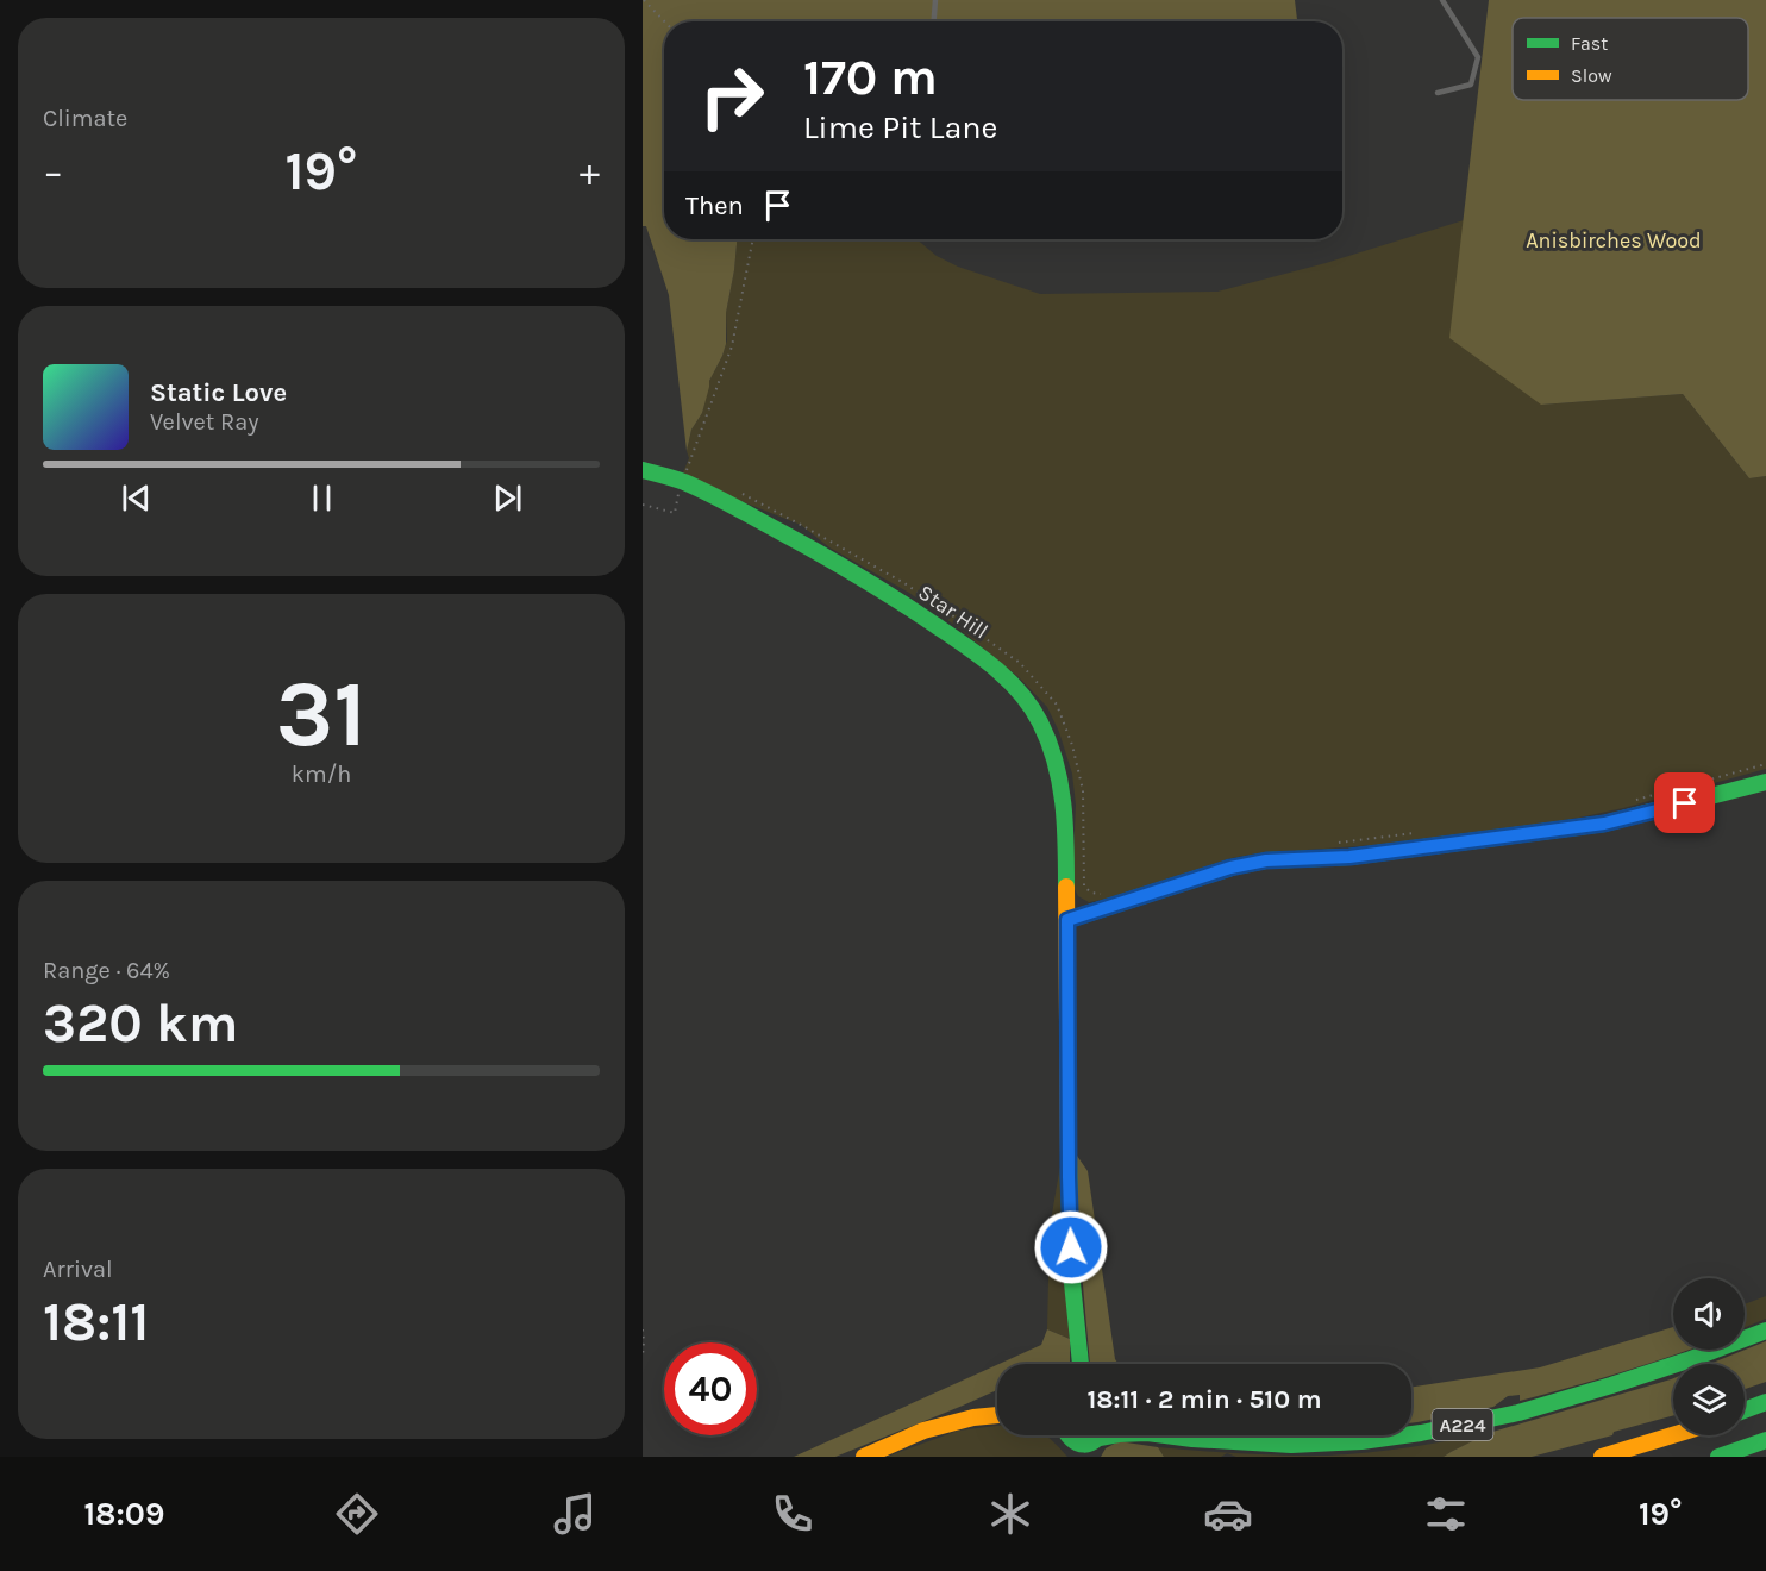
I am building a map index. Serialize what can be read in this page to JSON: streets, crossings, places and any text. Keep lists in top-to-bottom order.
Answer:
{
  "streets": {
    "main road": ["Star Hill", "A224"]
  },
  "parks": ["Anisbirches Wood"],
  "legend": ["Fast", "Slow"],
  "page": {
    "tile": [
      "Climate",
      ["31", "km/h"],
      ["Range · 64%", "320 km"],
      ["Arrival", "18:11"]
    ],
    "turn": ["170 m", "Lime Pit Lane"],
    "heat": ["−", "19°", "+"],
    "then": "Then",
    "song": ["Static Love", "Velvet Ray"],
    "limit": "40",
    "trip": "18:11 · 2 min · 510 m",
    "tabs": ["18:09", "19°"]
  }
}
